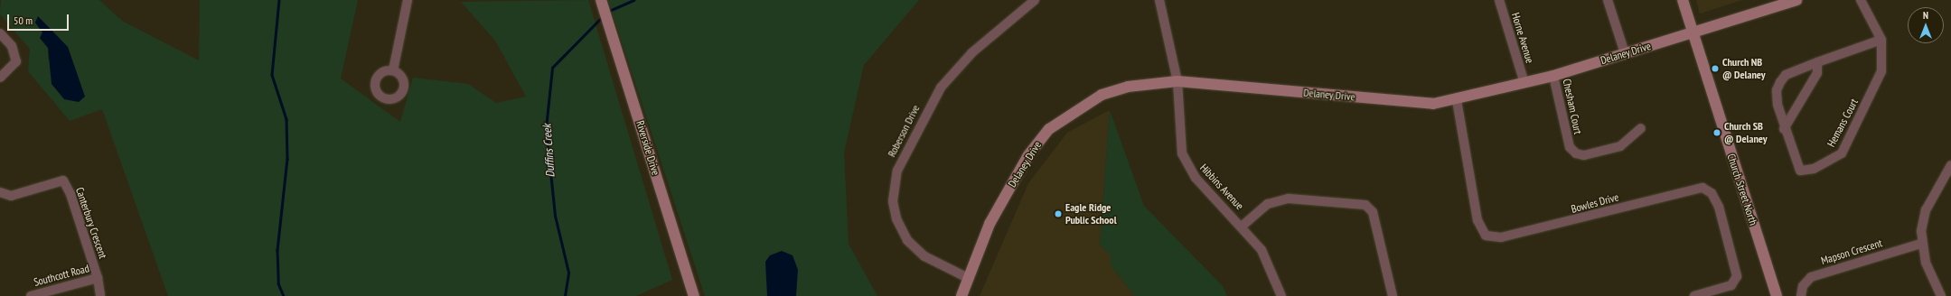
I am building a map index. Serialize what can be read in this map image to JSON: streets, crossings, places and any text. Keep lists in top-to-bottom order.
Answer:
{
  "streets": {
    "street": [
      "Horne Avenue",
      "Delaney Drive",
      "Chesham Court",
      "Hemans Court",
      "Roberson Drive",
      "Riverside Drive",
      "Hibbins Avenue",
      "Church Street North",
      "Bowles Drive",
      "Canterbury Crescent",
      "Mapson Crescent",
      "Southcott Road"
    ]
  },
  "crossings": [
    ["Horne Avenue", "Delaney Drive"],
    ["Delaney Drive", "Chesham Court"],
    ["Delaney Drive", "Roberson Drive"],
    ["Delaney Drive", "Hibbins Avenue"],
    ["Delaney Drive", "Church Street North"],
    ["Delaney Drive", "Bowles Drive"],
    ["Canterbury Crescent", "Southcott Road"]
  ],
  "water": ["Duffins Creek"],
  "places": ["Church NB @ Delaney", "Church SB @ Delaney", "Eagle Ridge Public School"],
  "scale_bar": "50 m",
  "north": "top"
}
